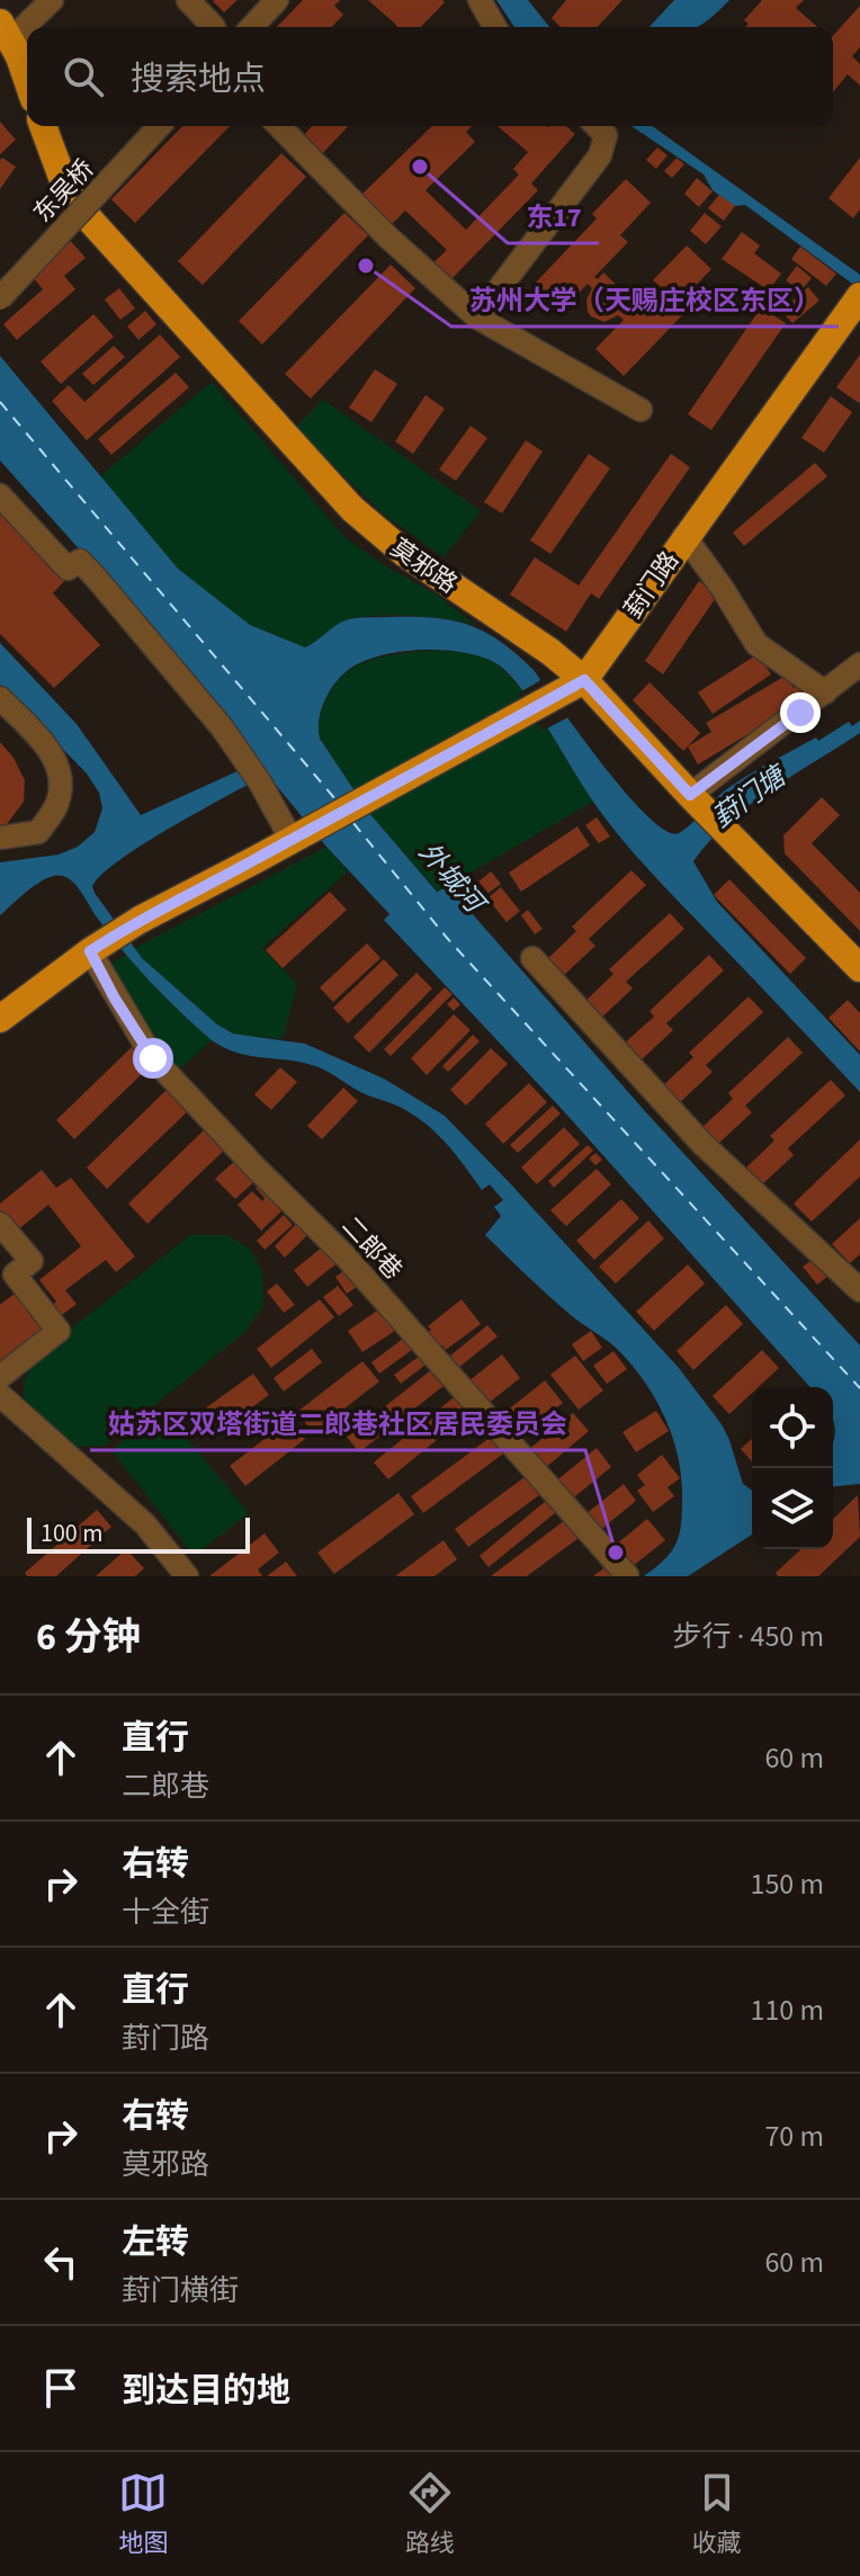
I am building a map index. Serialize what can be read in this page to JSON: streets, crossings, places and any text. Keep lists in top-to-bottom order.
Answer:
{
  "streets": {
    "main road": ["莫邪路", "葑门路"],
    "street": ["东吴桥", "二郎巷"]
  },
  "crossings": [
    ["莫邪路", "葑门路"],
    ["葑门路", "二郎巷"]
  ],
  "water": ["葑门塘", "外城河"],
  "places": ["东17", "苏州大学（天赐庄校区东区）", "姑苏区双塔街道二郎巷社区居民委员会"],
  "scale_bar": "100 m",
  "page": {
    "search": "搜索地点",
    "scale": "100 m",
    "heading": ["6 分钟", "步行 · 450 m"],
    "list": [
      ["直行", "二郎巷", "60 m"],
      ["右转", "十全街", "150 m"],
      ["直行", "葑门路", "110 m"],
      ["右转", "莫邪路", "70 m"],
      ["左转", "葑门横街", "60 m"],
      "到达目的地"
    ],
    "nav": ["地图", "路线", "收藏"]
  }
}
